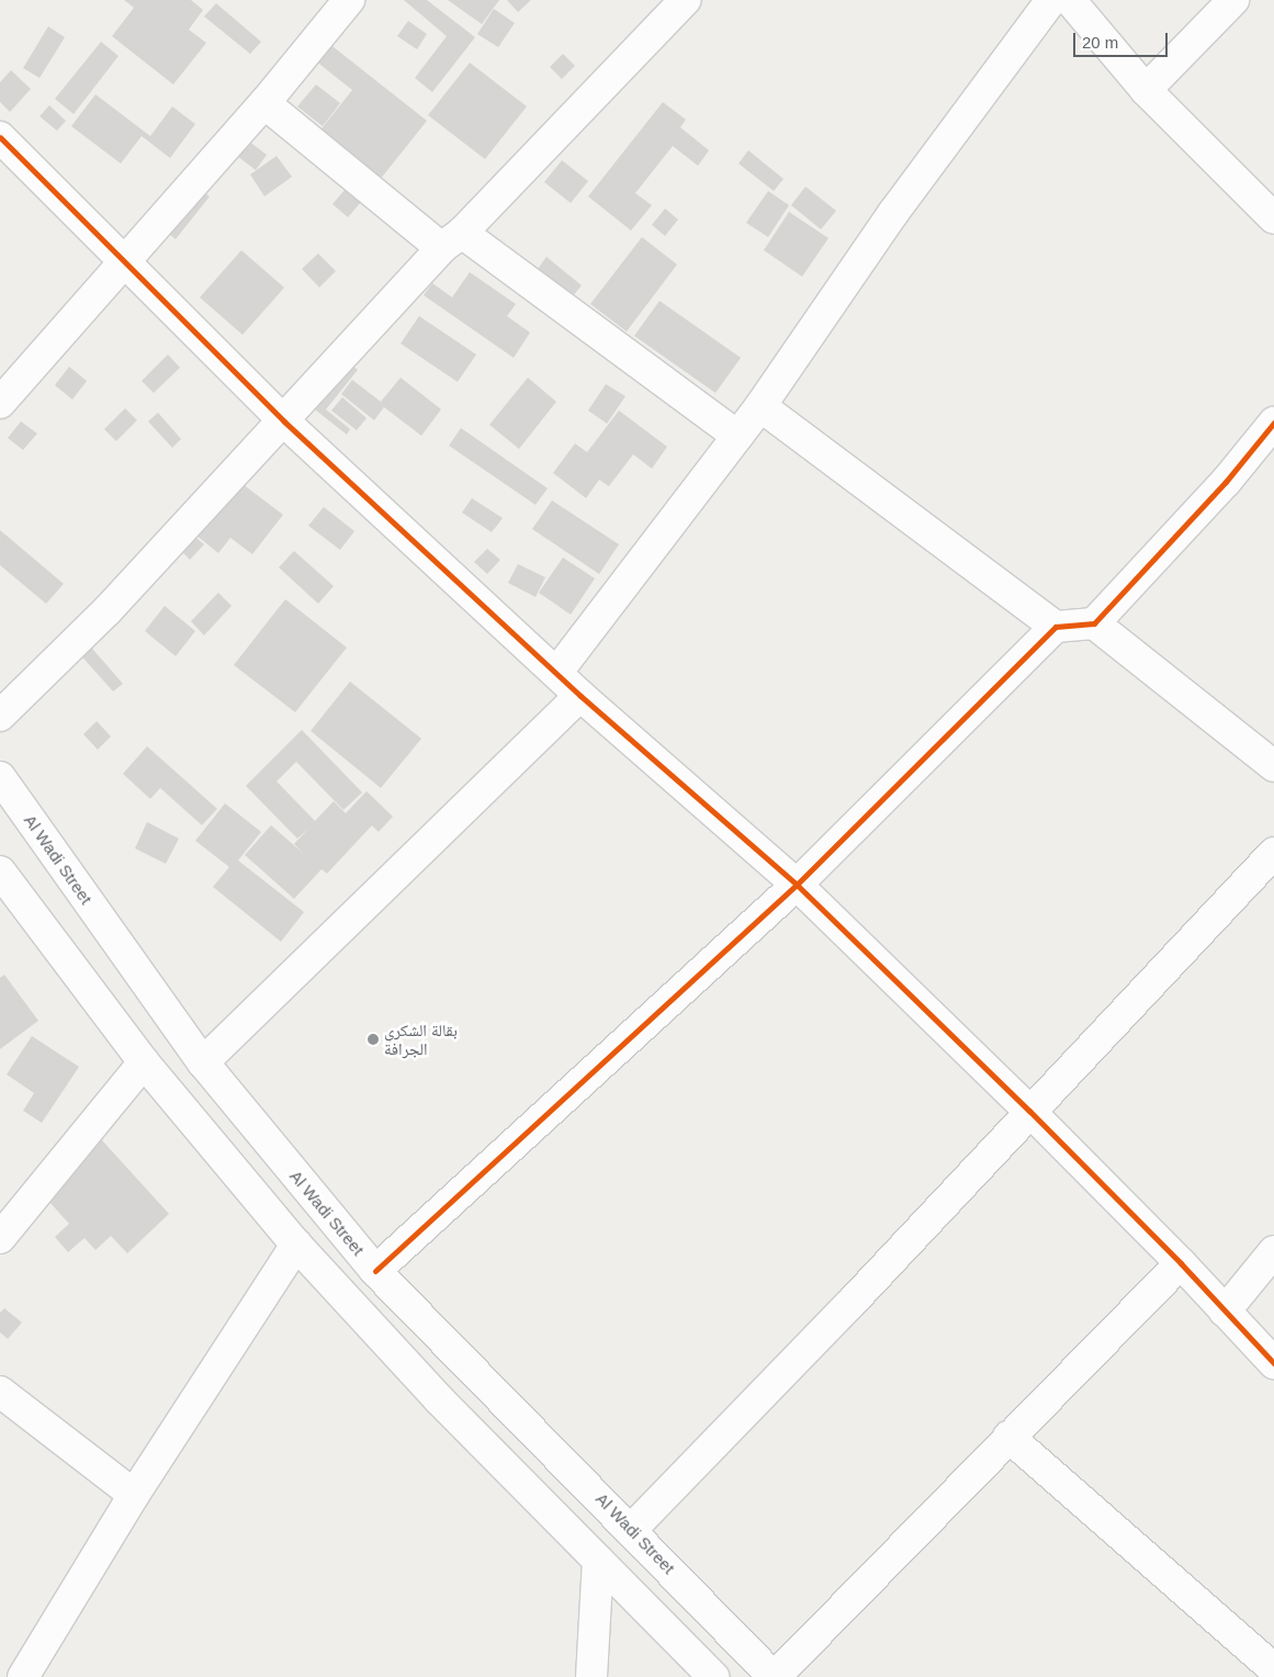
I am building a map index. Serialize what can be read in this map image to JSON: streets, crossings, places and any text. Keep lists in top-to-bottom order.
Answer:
{
  "streets": {
    "street": ["Al Wadi Street"]
  },
  "places": ["بقالة الشكري الجرافة"],
  "scale_bar": "20 m"
}
